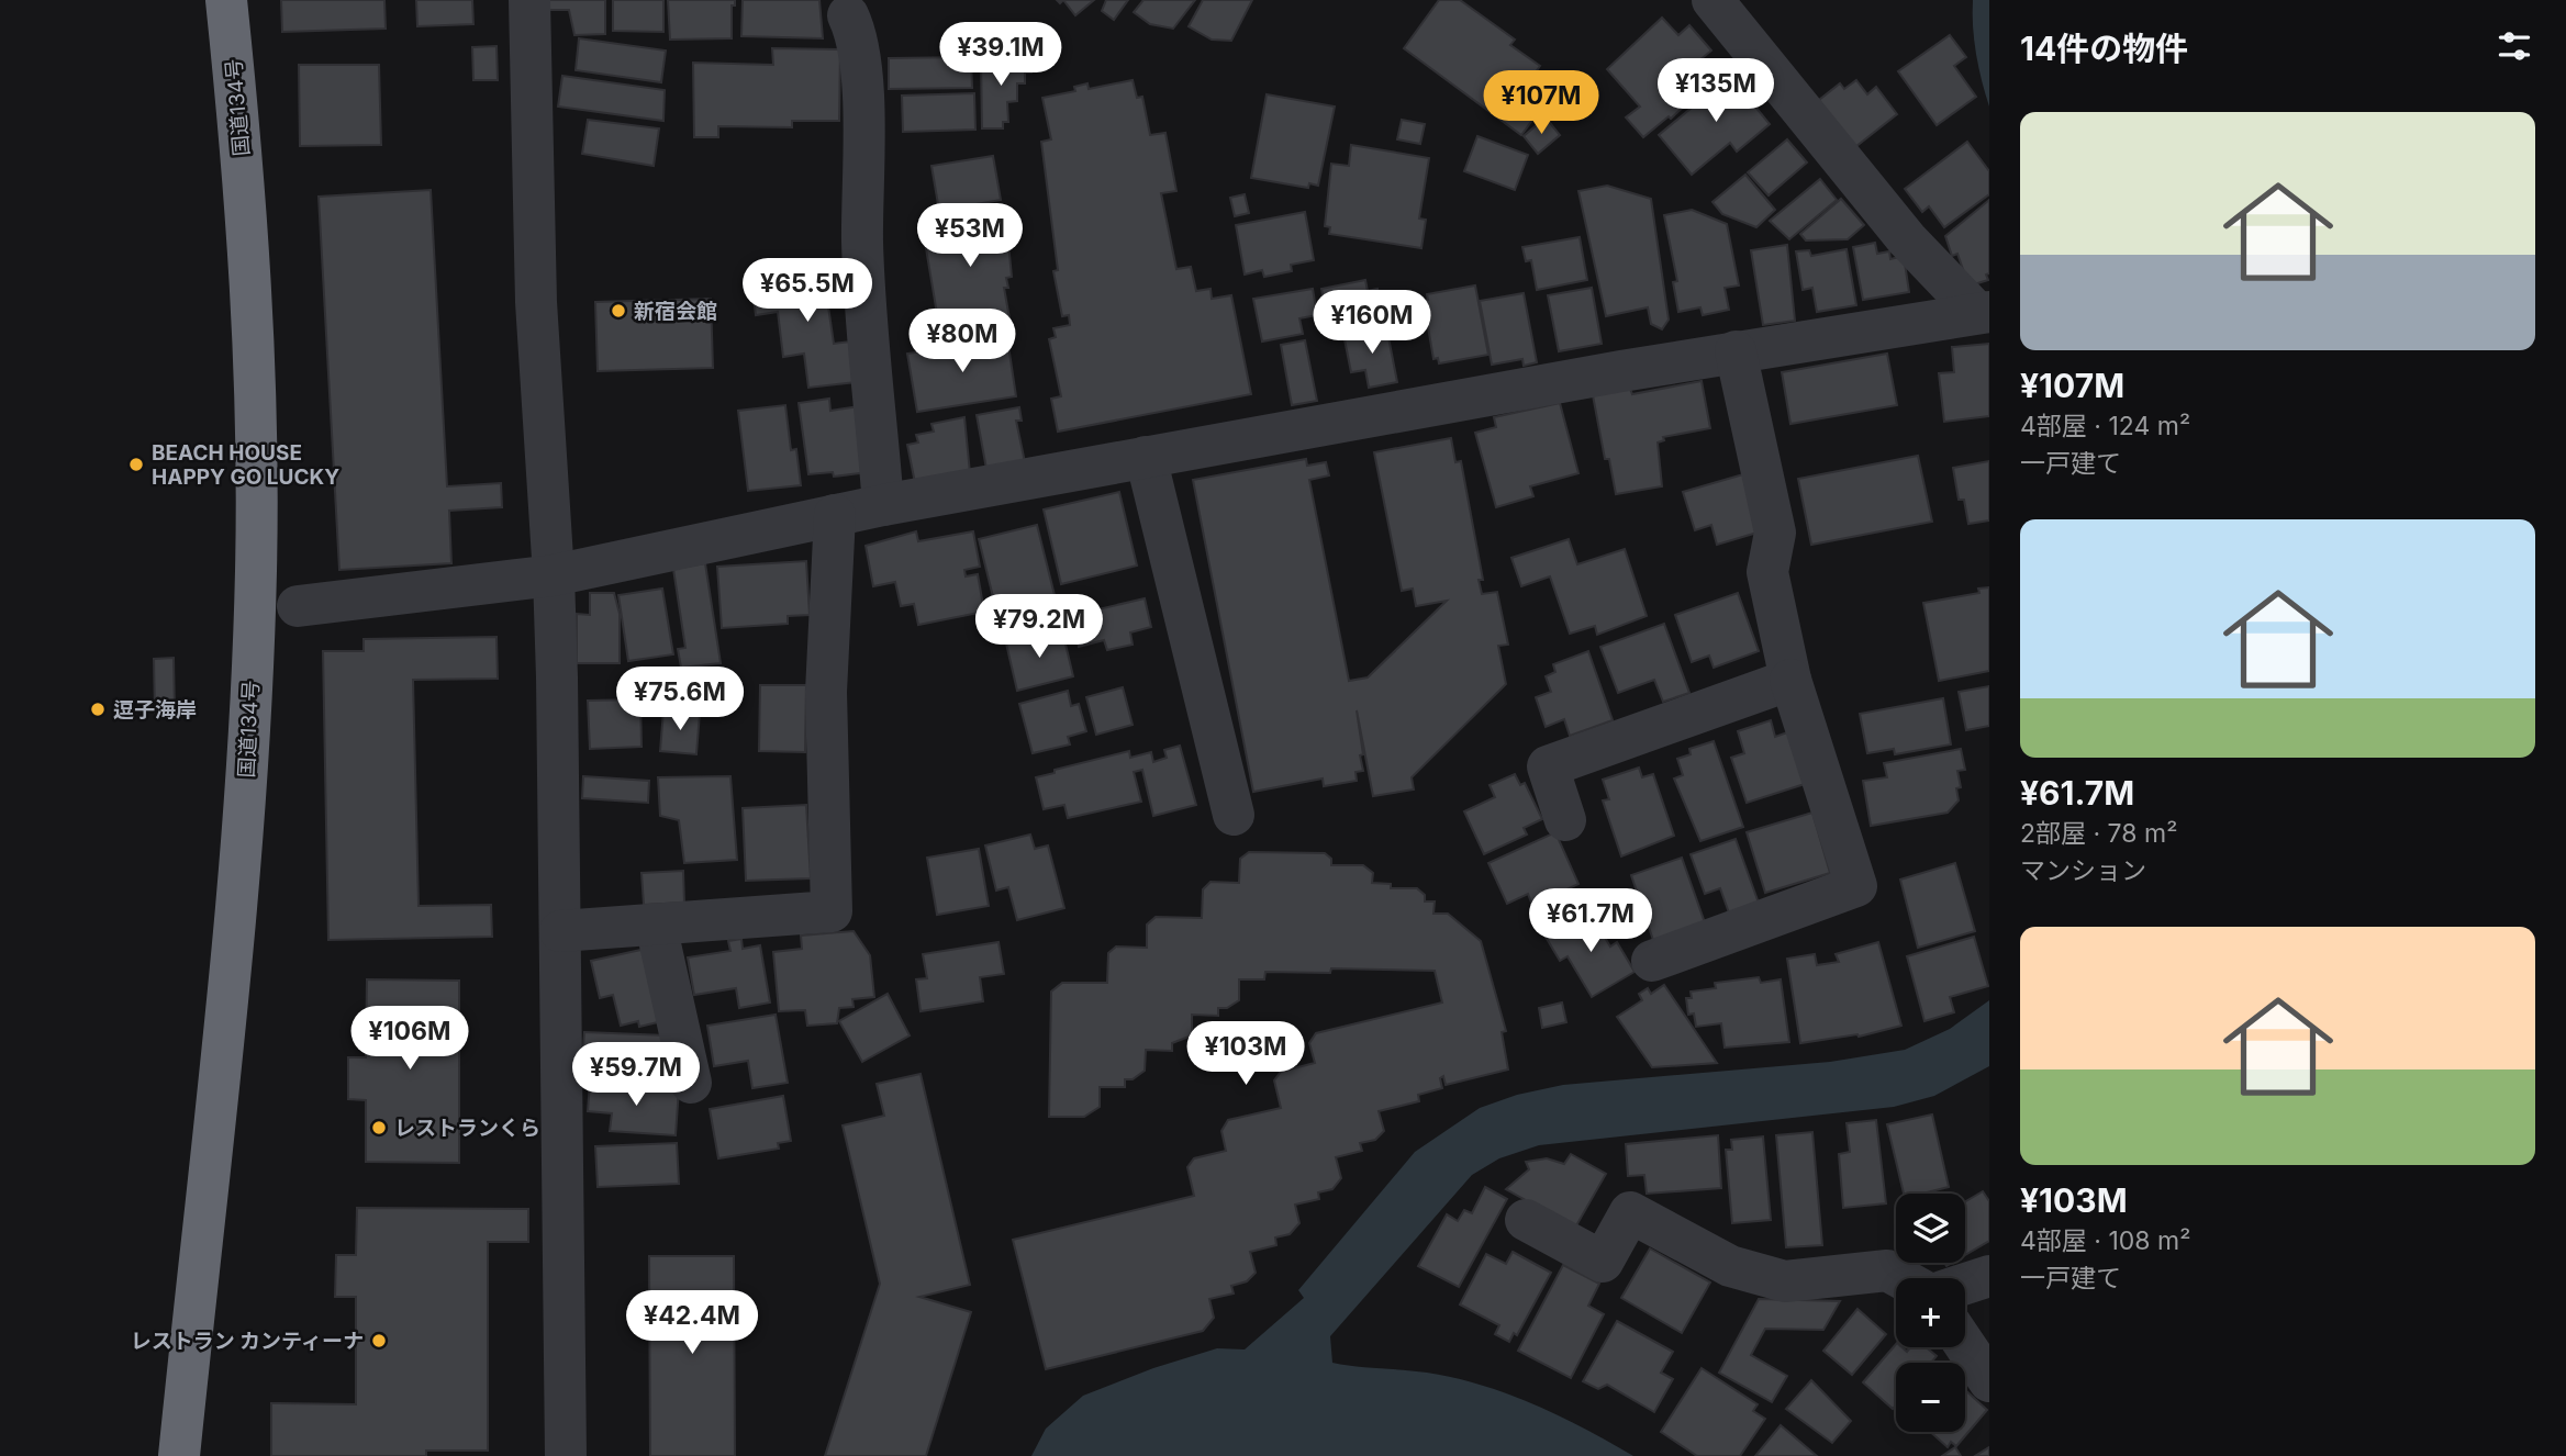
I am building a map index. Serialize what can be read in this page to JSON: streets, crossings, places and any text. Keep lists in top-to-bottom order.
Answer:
{
  "streets": {
    "highway": ["国道134号"]
  },
  "places": [
    "新宿会館",
    "BEACH HOUSE HAPPY GO LUCKY",
    "逗子海岸",
    "レストランくら",
    "レストラン カンティーナ"
  ],
  "page": {
    "heading": "14件の物件",
    "price": [
      "¥39.1M",
      "¥135M",
      "¥107M",
      "¥53M",
      "¥65.5M",
      "¥160M",
      "¥80M",
      "¥79.2M",
      "¥75.6M",
      "¥61.7M",
      "¥106M",
      "¥103M",
      "¥59.7M",
      "¥42.4M"
    ],
    "list": [
      {
        "name": "¥107M",
        "note": "4部屋 · 124 m² · 一戸建て"
      },
      {
        "name": "¥61.7M",
        "note": "2部屋 · 78 m² · マンション"
      },
      {
        "name": "¥103M",
        "note": "4部屋 · 108 m² · 一戸建て"
      }
    ],
    "map_buttons": ["+", "−"]
  }
}
